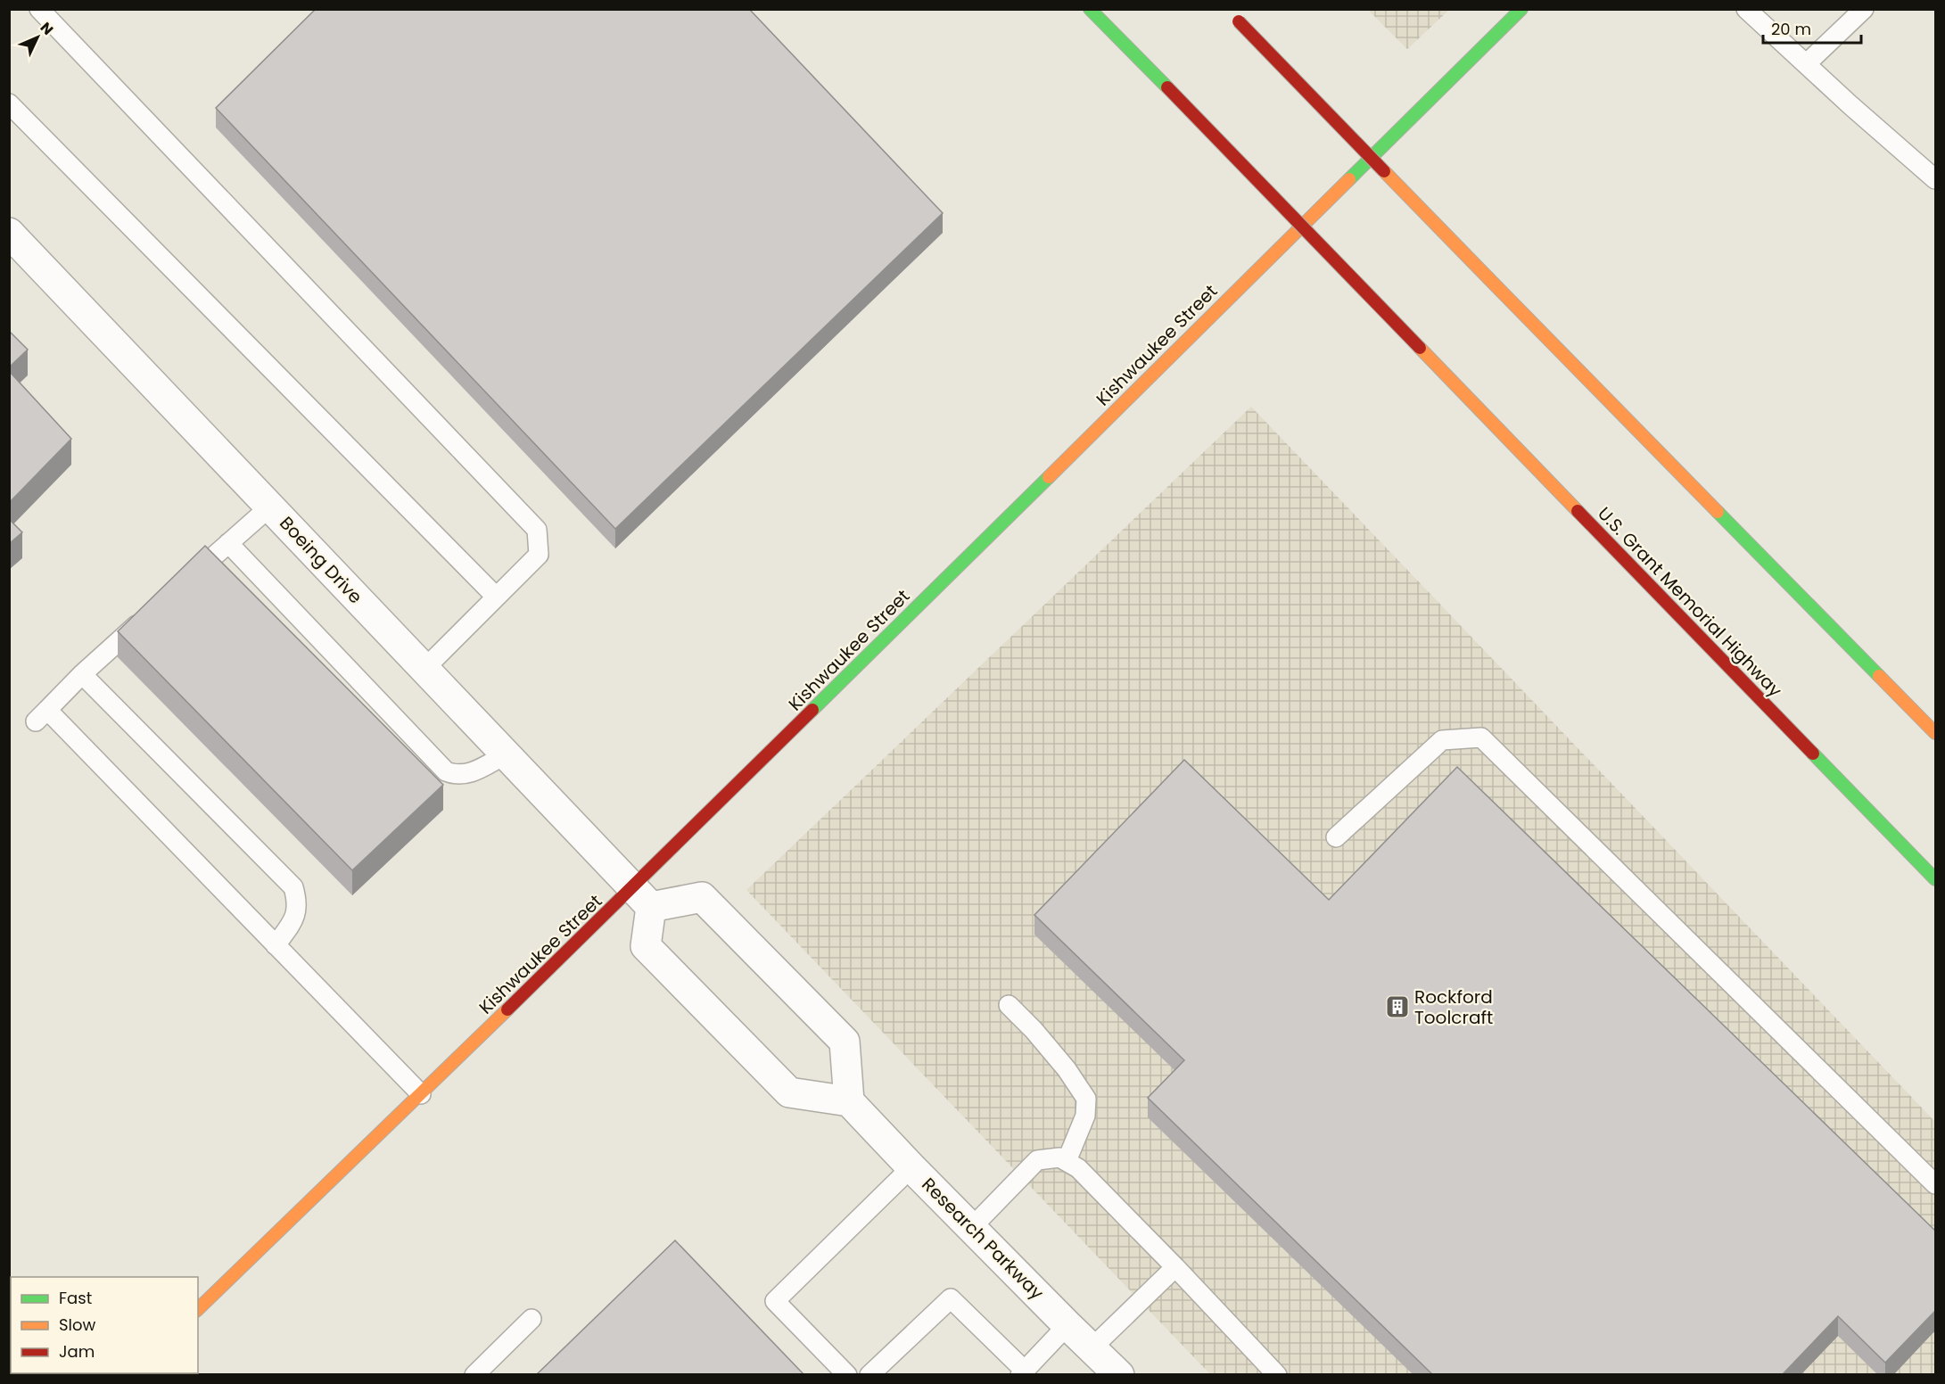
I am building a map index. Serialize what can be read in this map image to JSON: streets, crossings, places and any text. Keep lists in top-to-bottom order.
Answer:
{
  "streets": {
    "main road": ["Kishwaukee Street", "U.S. Grant Memorial Highway"],
    "street": ["Boeing Drive", "Research Parkway"]
  },
  "crossings": [
    ["Kishwaukee Street", "Boeing Drive"]
  ],
  "places": {
    "building": ["Rockford Toolcraft"]
  },
  "legend": ["Fast", "Slow", "Jam"],
  "scale_bar": "20 m",
  "north": "top right"
}
